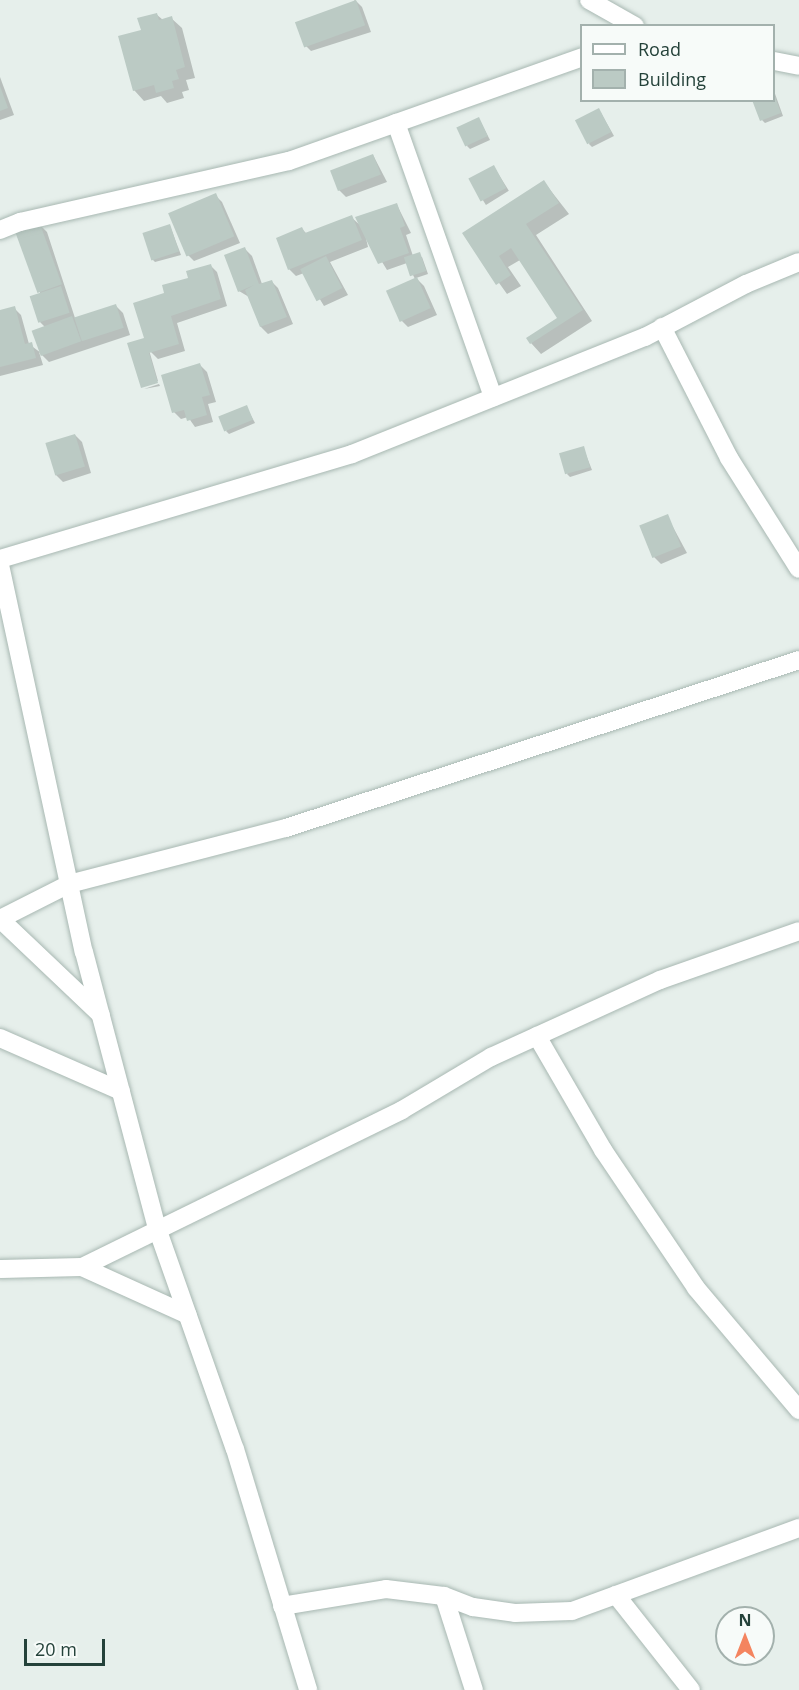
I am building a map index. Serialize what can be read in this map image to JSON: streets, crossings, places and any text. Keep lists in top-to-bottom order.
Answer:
{
  "legend": ["Road", "Building"],
  "scale_bar": "20 m",
  "north": "top"
}
